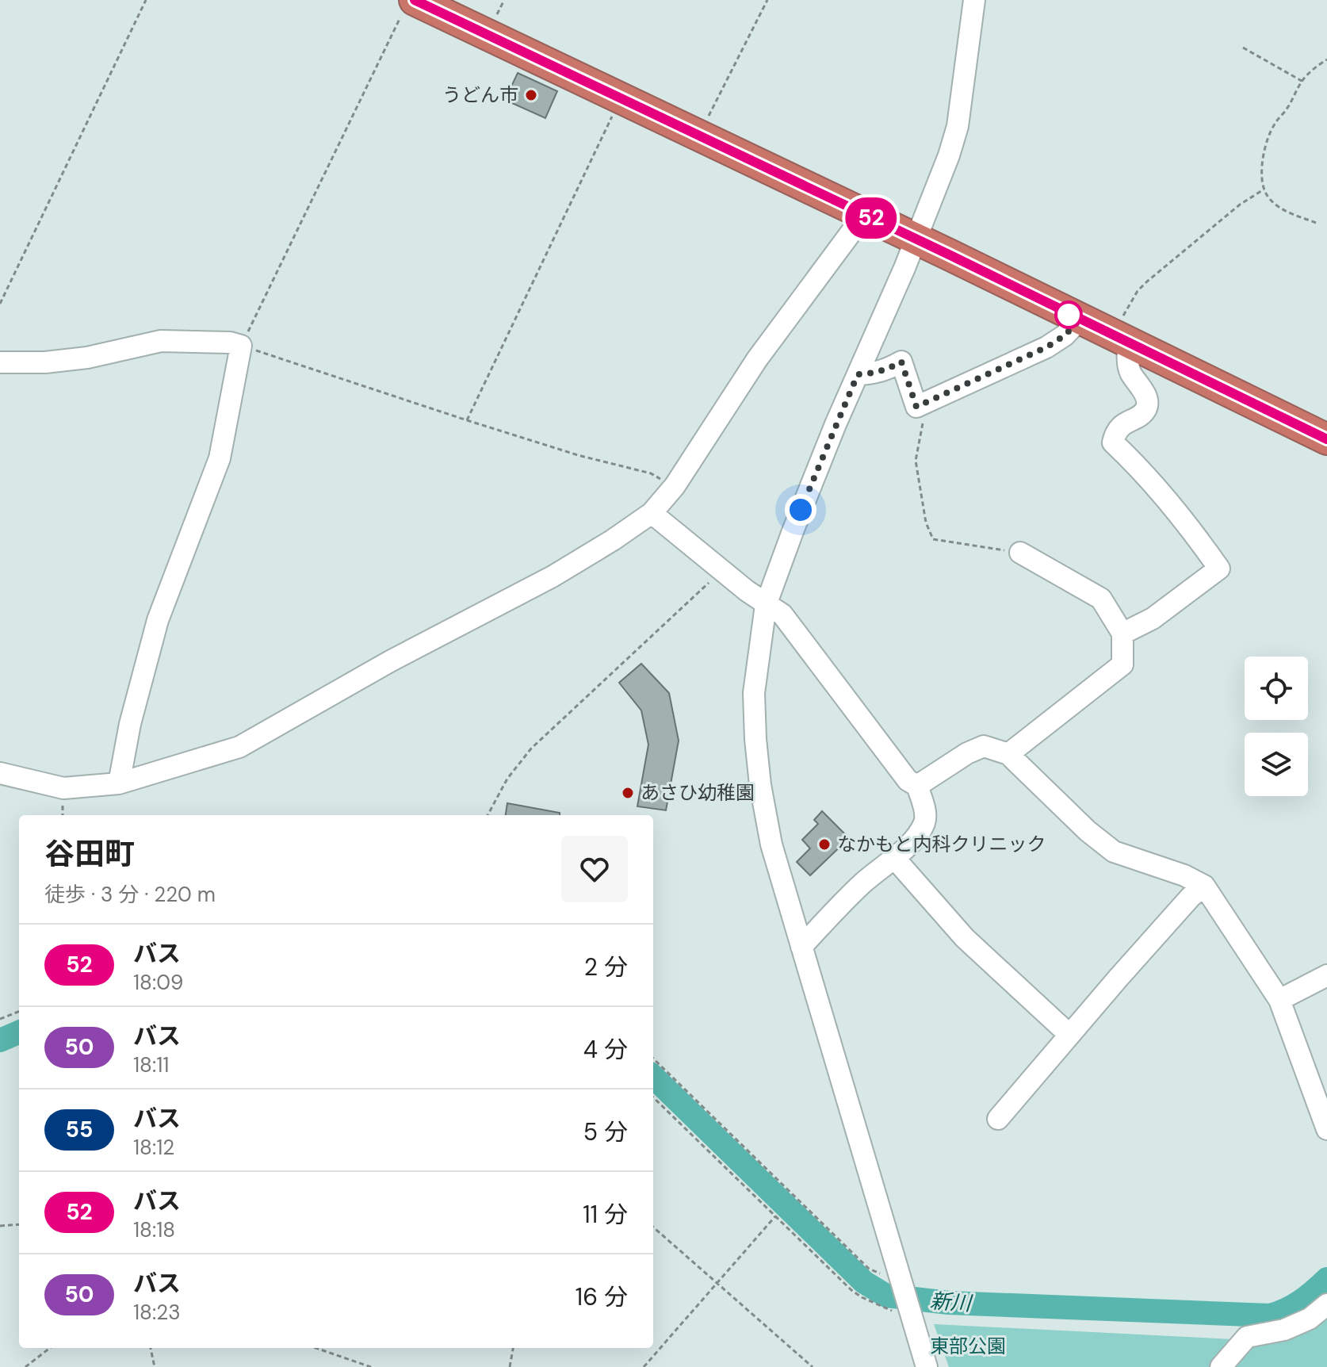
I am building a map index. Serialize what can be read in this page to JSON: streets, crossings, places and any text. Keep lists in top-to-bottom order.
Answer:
{
  "water": ["新川"],
  "parks": ["東部公園"],
  "places": ["うどん市", "あさひ幼稚園", "なかもと内科クリニック"],
  "lines": ["bus line 52"],
  "page": {
    "on_map": "52",
    "heading": ["谷田町", "徒歩 · 3 分 · 220 m"],
    "list": [
      {
        "mark": "52",
        "name": "バス",
        "note": "18:09",
        "value": "2 分"
      },
      {
        "mark": "50",
        "name": "バス",
        "note": "18:11",
        "value": "4 分"
      },
      {
        "mark": "55",
        "name": "バス",
        "note": "18:12",
        "value": "5 分"
      },
      {
        "mark": "52",
        "name": "バス",
        "note": "18:18",
        "value": "11 分"
      },
      {
        "mark": "50",
        "name": "バス",
        "note": "18:23",
        "value": "16 分"
      }
    ]
  }
}
